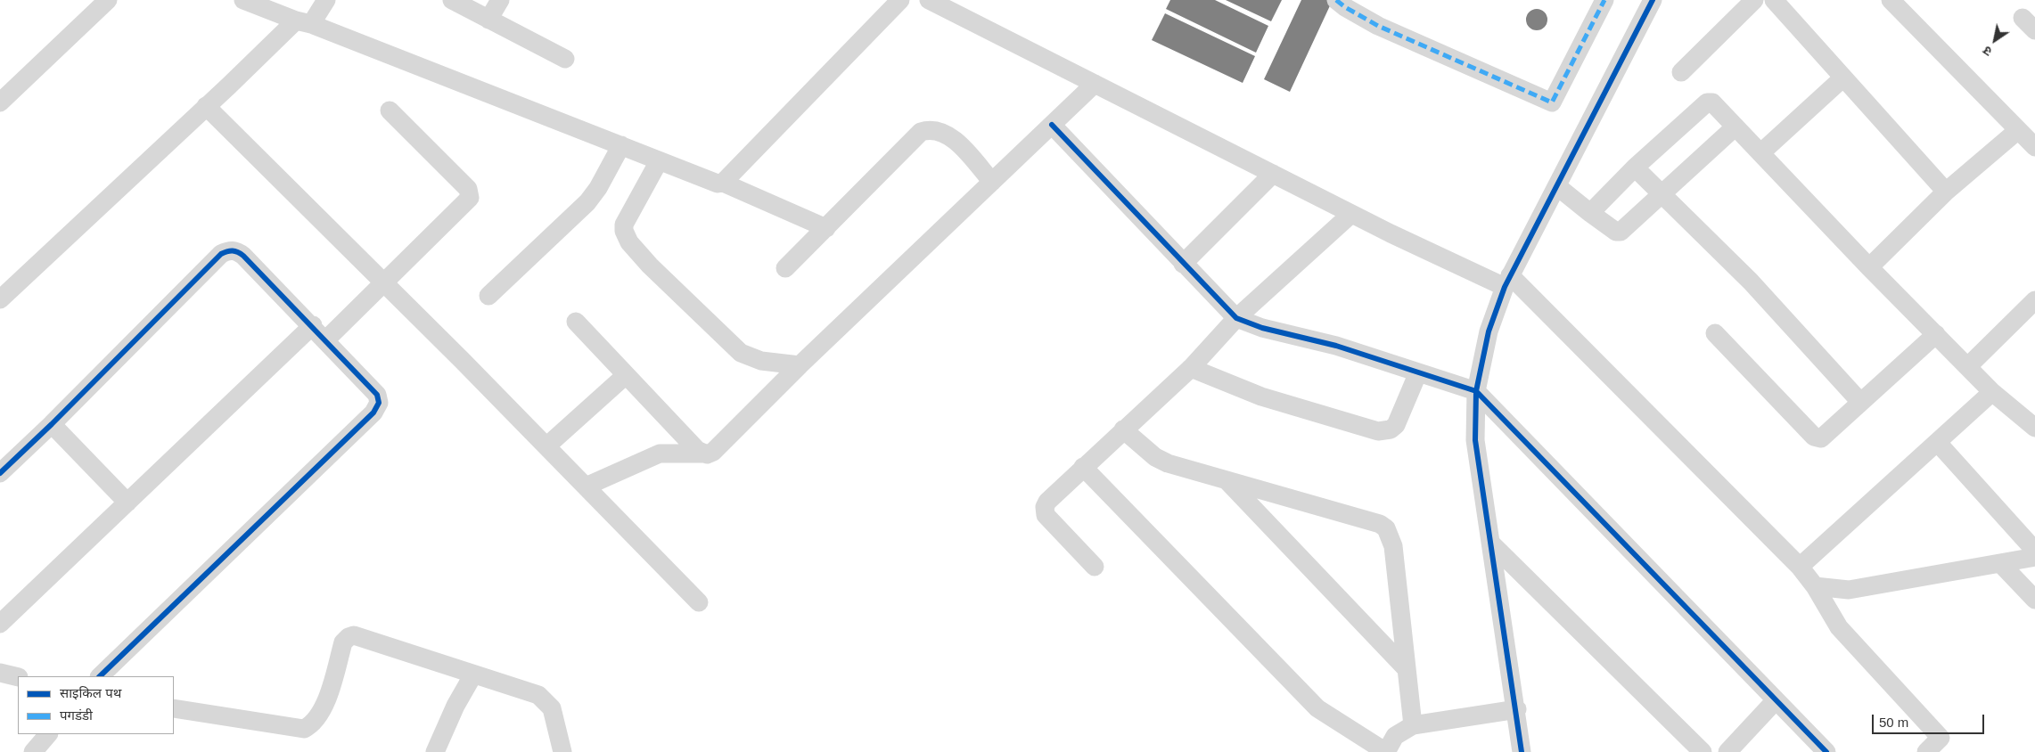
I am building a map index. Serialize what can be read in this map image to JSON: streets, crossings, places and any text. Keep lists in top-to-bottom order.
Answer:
{
  "legend": ["साइकिल पथ", "पगडंडी"],
  "scale_bar": "50 m",
  "north": "bottom left"
}
